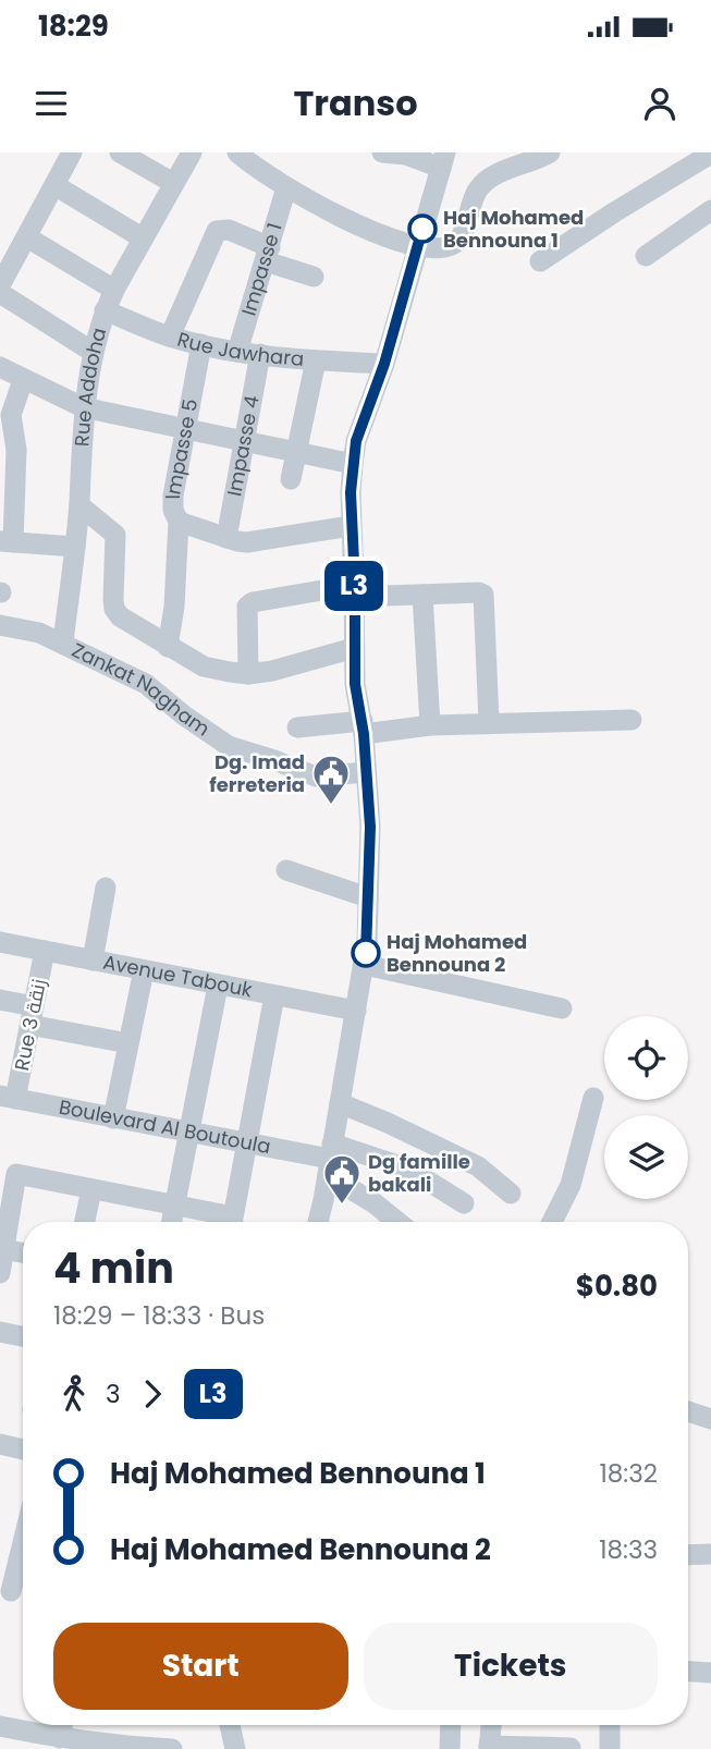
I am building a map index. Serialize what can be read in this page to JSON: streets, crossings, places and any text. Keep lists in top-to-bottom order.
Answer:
{
  "streets": {
    "street": [
      "Impasse 1",
      "Rue Jawhara",
      "Rue Addoha",
      "Impasse 4",
      "Impasse 5",
      "Zankat Nagham",
      "Avenue Tabouk",
      "Rue 3 زنقة",
      "Boulevard Al Boutoula"
    ]
  },
  "crossings": [
    ["Impasse 1", "Rue Jawhara"],
    ["Rue Jawhara", "Rue Addoha"],
    ["Rue Jawhara", "Impasse 4"],
    ["Rue Jawhara", "Impasse 5"],
    ["Rue Addoha", "Zankat Nagham"],
    ["Avenue Tabouk", "Rue 3 زنقة"],
    ["Rue 3 زنقة", "Boulevard Al Boutoula"]
  ],
  "places": {
    "other": ["Haj Mohamed Bennouna 1", "Haj Mohamed Bennouna 2"],
    "public building": ["Dg. Imad ferreteria", "Dg famille bakali"]
  },
  "lines": ["bus line L3"],
  "page": {
    "status": "18:29",
    "header": "Transo",
    "on_map": "L3",
    "heading": ["4 min", "18:29 – 18:33 · Bus", "$0.80"],
    "legs": ["3", "L3"],
    "list": [
      {
        "name": "Haj Mohamed Bennouna 1",
        "value": "18:32"
      },
      {
        "name": "Haj Mohamed Bennouna 2",
        "value": "18:33"
      }
    ],
    "buttons": ["Start", "Tickets"]
  }
}
